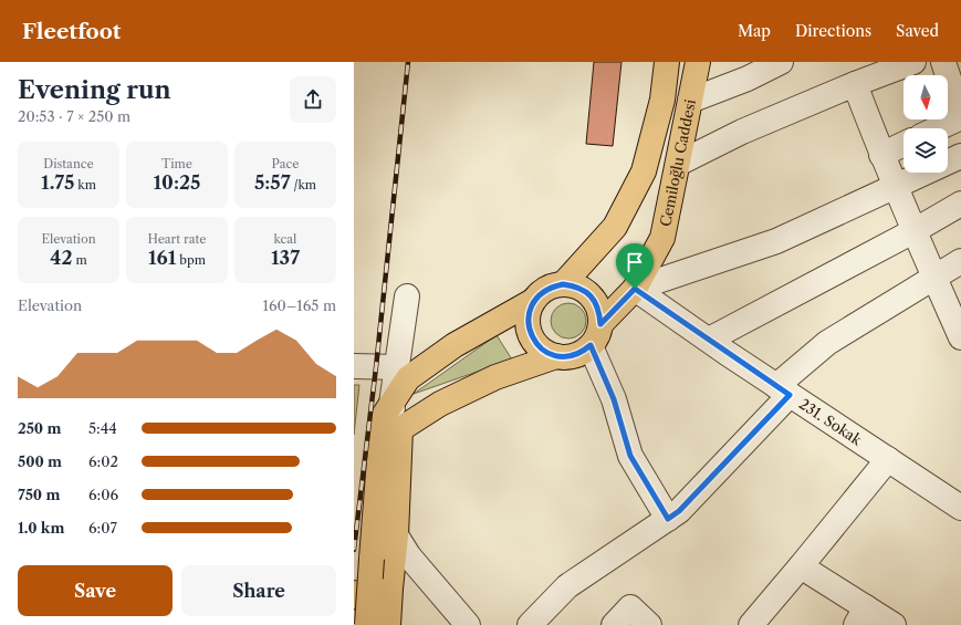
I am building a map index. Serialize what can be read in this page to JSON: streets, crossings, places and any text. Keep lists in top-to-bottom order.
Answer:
{
  "streets": {
    "main road": ["Cemiloğlu Caddesi"],
    "street": ["231. Sokak"]
  },
  "crossings": [
    ["Cemiloğlu Caddesi", "231. Sokak"]
  ],
  "north": "bottom",
  "page": {
    "header": "Fleetfoot",
    "nav": ["Map", "Directions", "Saved"],
    "heading": ["Evening run", "20:53 · 7 × 250 m"],
    "stats": [
      ["Distance", "1.75 km"],
      ["Time", "10:25"],
      ["Pace", "5:57 /km"],
      ["Elevation", "42 m"],
      ["Heart rate", "161 bpm"],
      ["kcal", "137"]
    ],
    "chart": ["Elevation", "160–165 m"],
    "list": [
      {
        "name": "250 m",
        "note": "5:44"
      },
      {
        "name": "500 m",
        "note": "6:02"
      },
      {
        "name": "750 m",
        "note": "6:06"
      },
      {
        "name": "1.0 km",
        "note": "6:07"
      }
    ],
    "buttons": ["Save", "Share"]
  }
}
